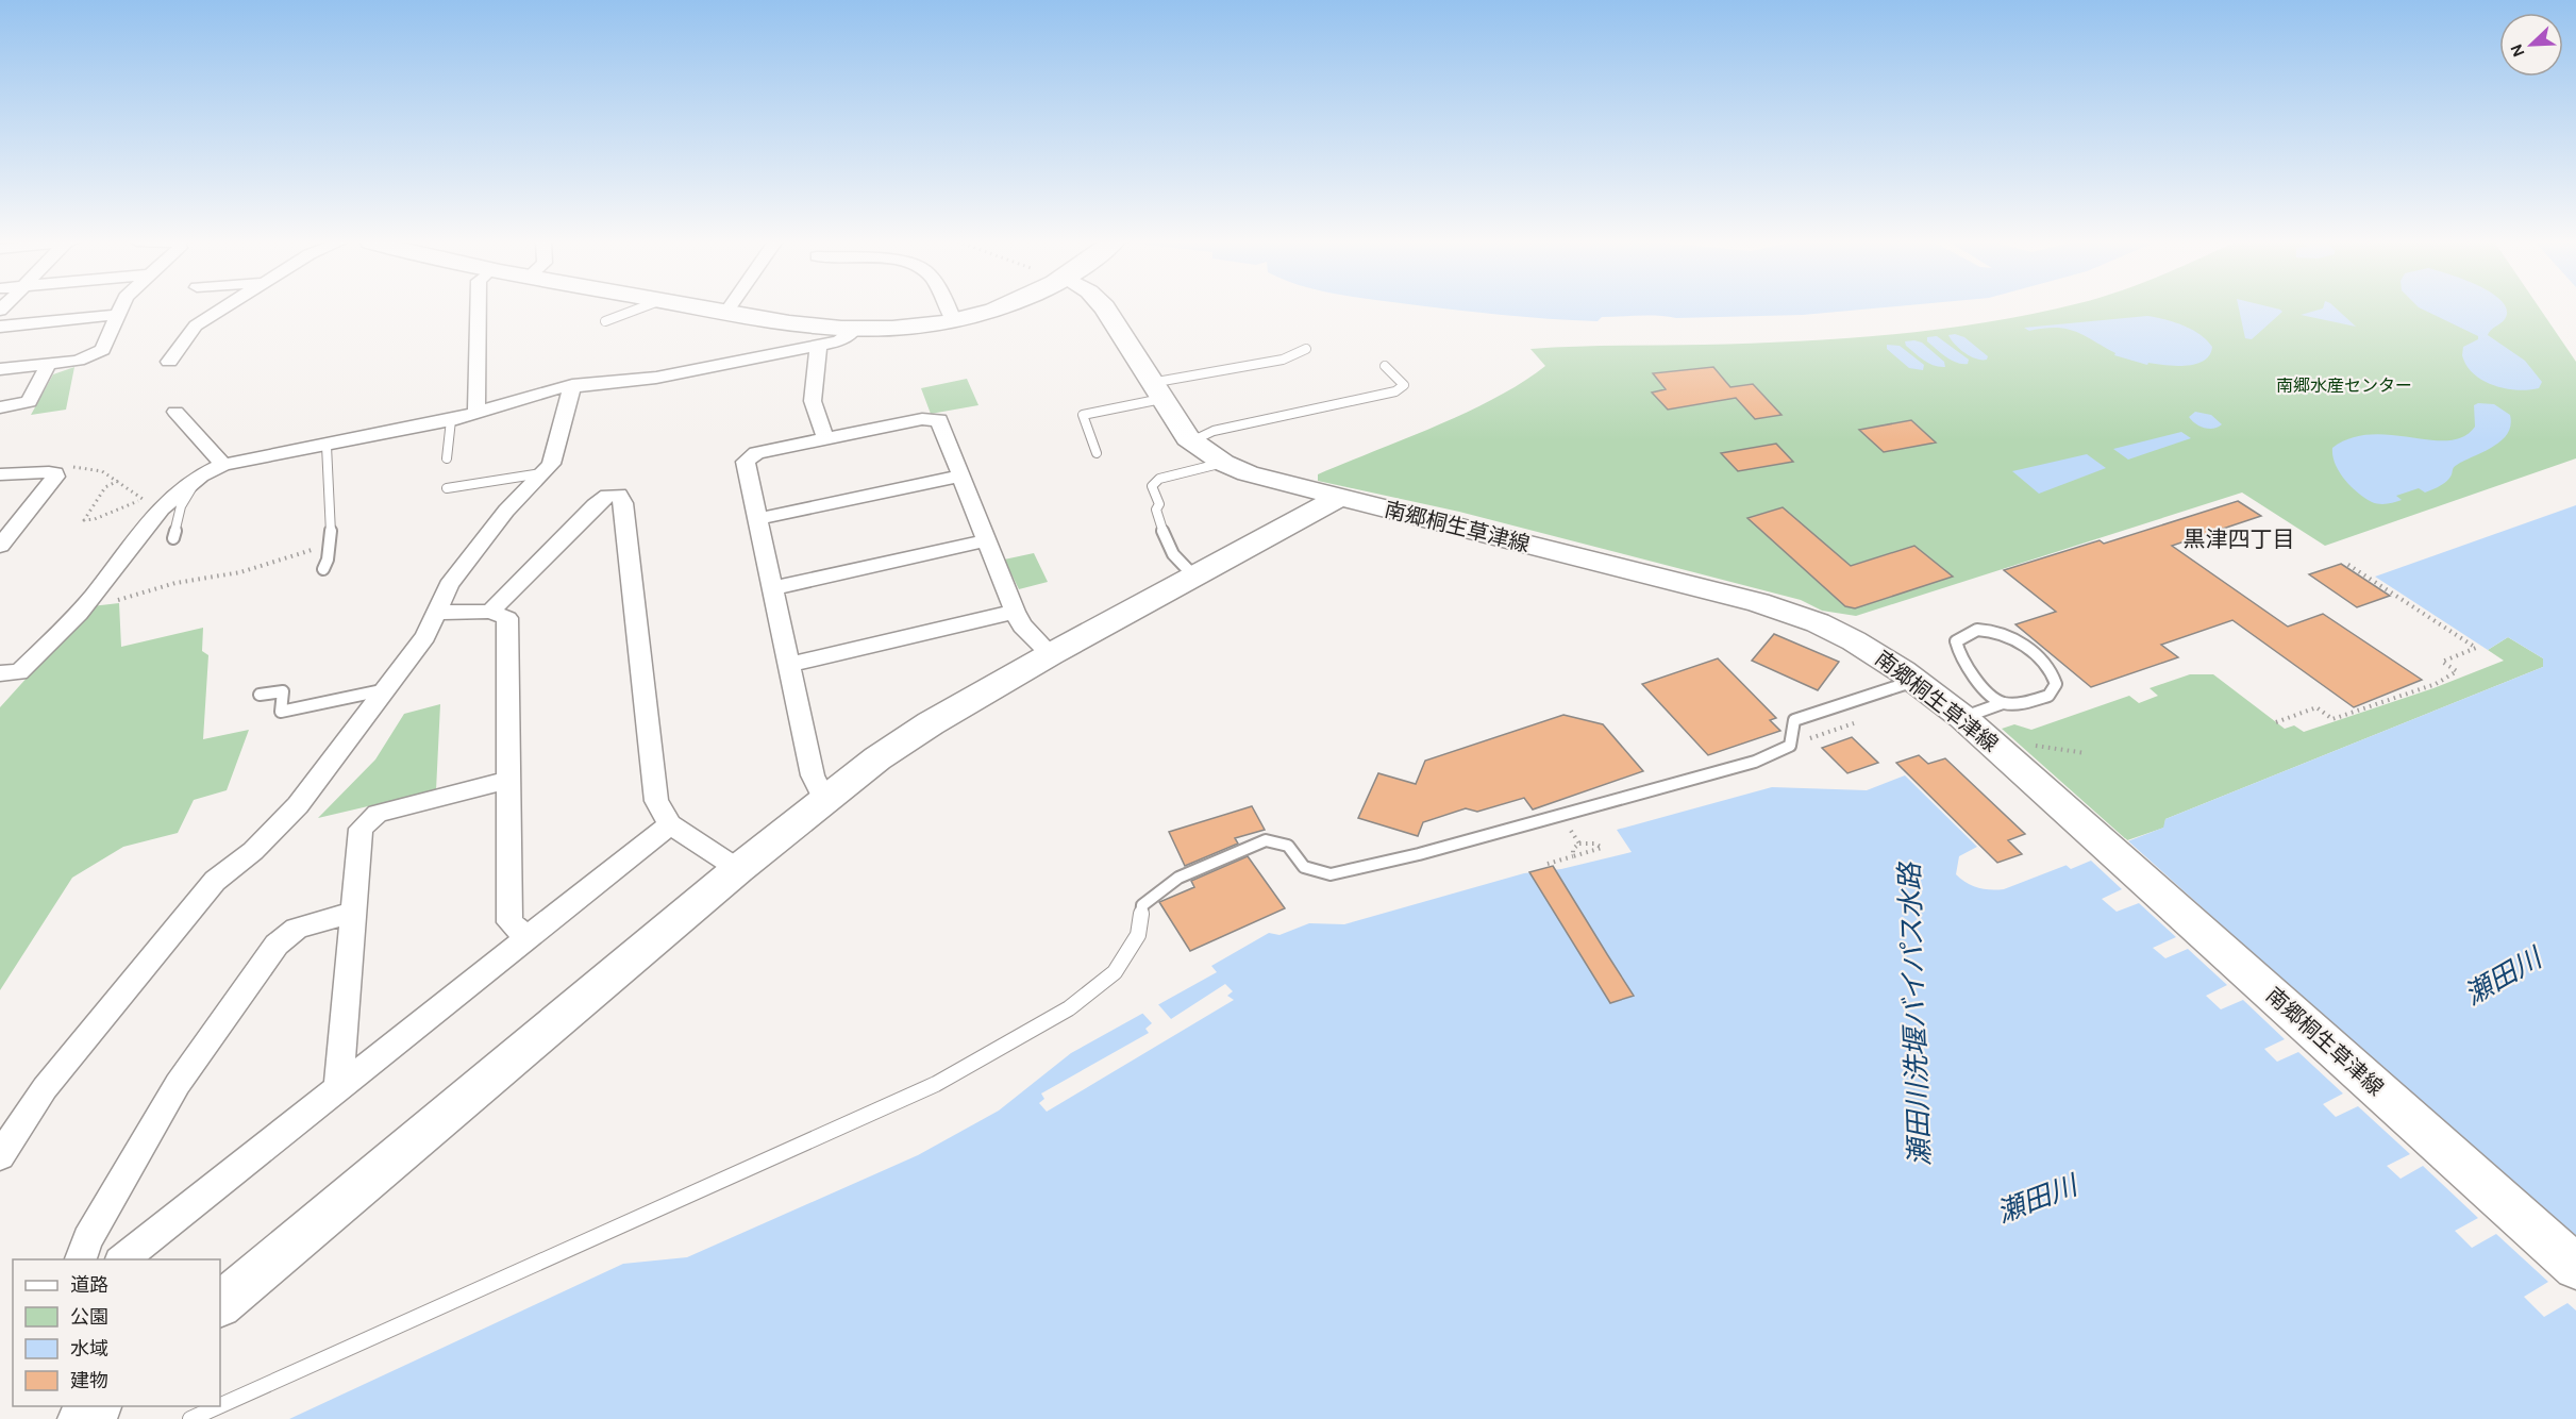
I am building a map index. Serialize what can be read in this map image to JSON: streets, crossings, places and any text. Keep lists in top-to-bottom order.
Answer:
{
  "streets": {
    "main road": ["南郷桐生草津線"]
  },
  "districts": ["黒津四丁目"],
  "water": ["瀬田川", "瀬田川洗堰バイパス水路"],
  "parks": ["南郷水産センター"],
  "legend": [
    "道路",
    "公園",
    "水域",
    "建物"
  ],
  "north": "bottom left"
}
